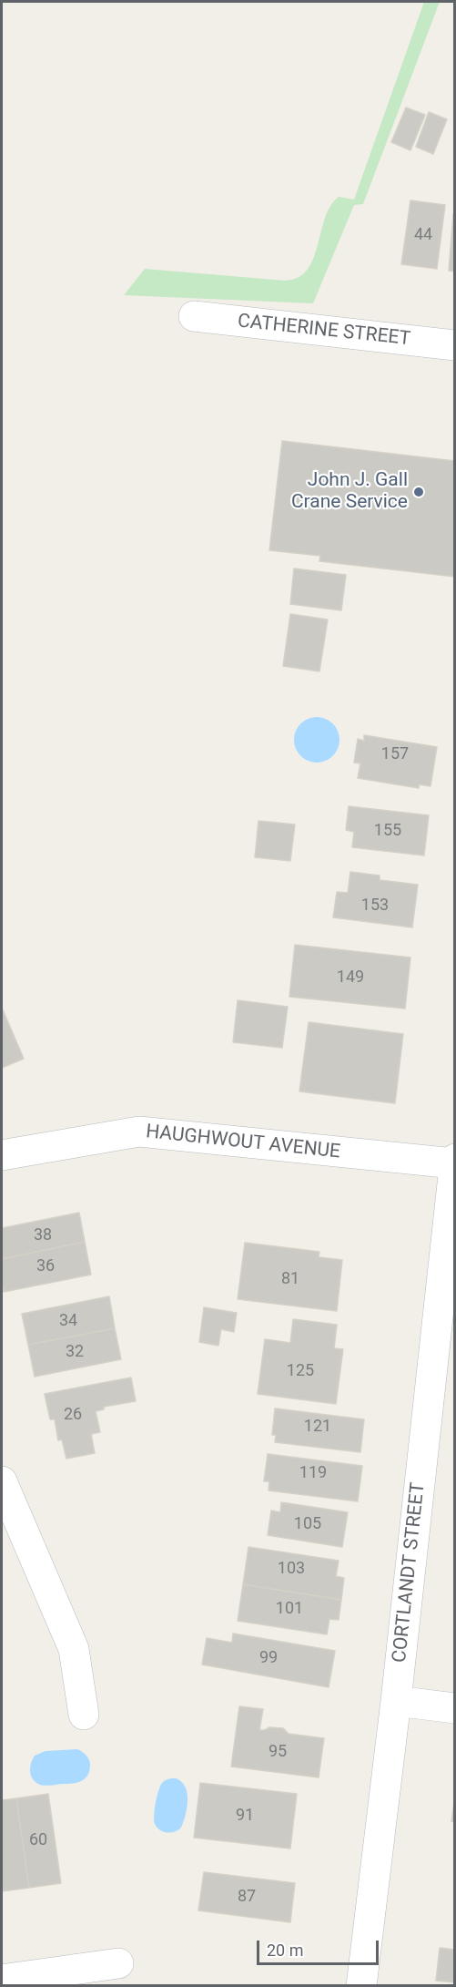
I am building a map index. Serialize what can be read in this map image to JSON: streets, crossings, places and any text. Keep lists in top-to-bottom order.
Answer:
{
  "streets": {
    "street": ["CATHERINE STREET", "HAUGHWOUT AVENUE", "CORTLANDT STREET"]
  },
  "crossings": [
    ["HAUGHWOUT AVENUE", "CORTLANDT STREET"]
  ],
  "places": ["John J. Gall Crane Service"],
  "house_numbers": [
    "44",
    "157",
    "155",
    "153",
    "149",
    "38",
    "36",
    "81",
    "34",
    "32",
    "125",
    "26",
    "121",
    "119",
    "105",
    "103",
    "101",
    "99",
    "95",
    "91",
    "60",
    "87"
  ],
  "scale_bar": "20 m"
}
